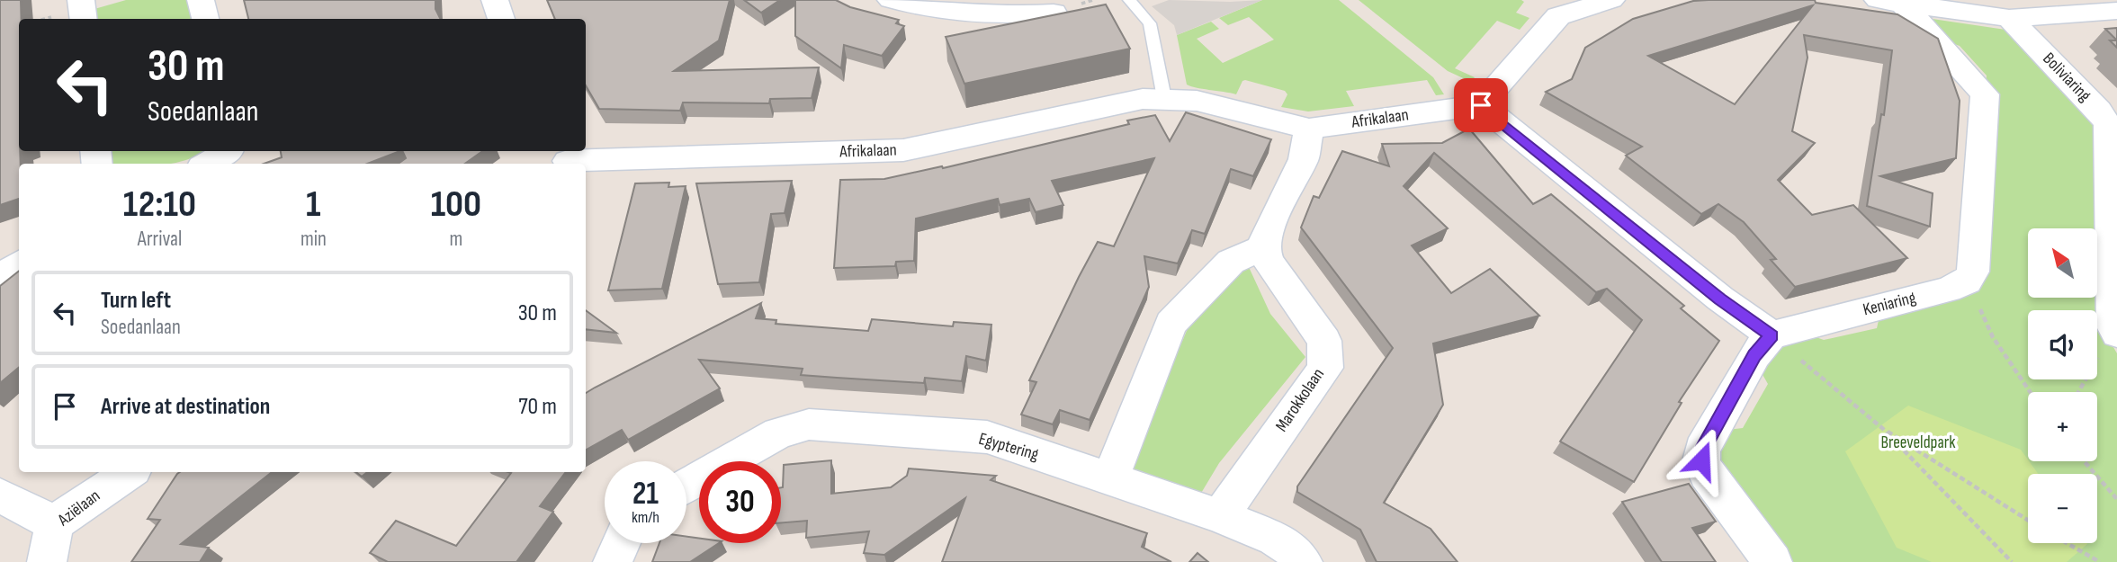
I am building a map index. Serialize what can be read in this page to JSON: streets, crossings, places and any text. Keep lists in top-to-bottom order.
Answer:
{
  "streets": {
    "street": [
      "Boliviaring",
      "Afrikalaan",
      "Keniaring",
      "Marokkolaan",
      "Egyptering",
      "Aziëlaan"
    ]
  },
  "crossings": [
    ["Marokkolaan", "Egyptering"]
  ],
  "parks": ["Breeveldpark"],
  "north": "top left",
  "page": {
    "turn": ["30 m", "Soedanlaan"],
    "eta": [
      "12:10",
      "Arrival",
      "1",
      "min",
      "100",
      "m"
    ],
    "map_buttons": ["+", "−"],
    "list": [
      {
        "name": "Turn left",
        "note": "Soedanlaan",
        "value": "30 m"
      },
      {
        "name": "Arrive at destination",
        "value": "70 m"
      }
    ],
    "speed": "21 km/h",
    "limit": "30"
  }
}
